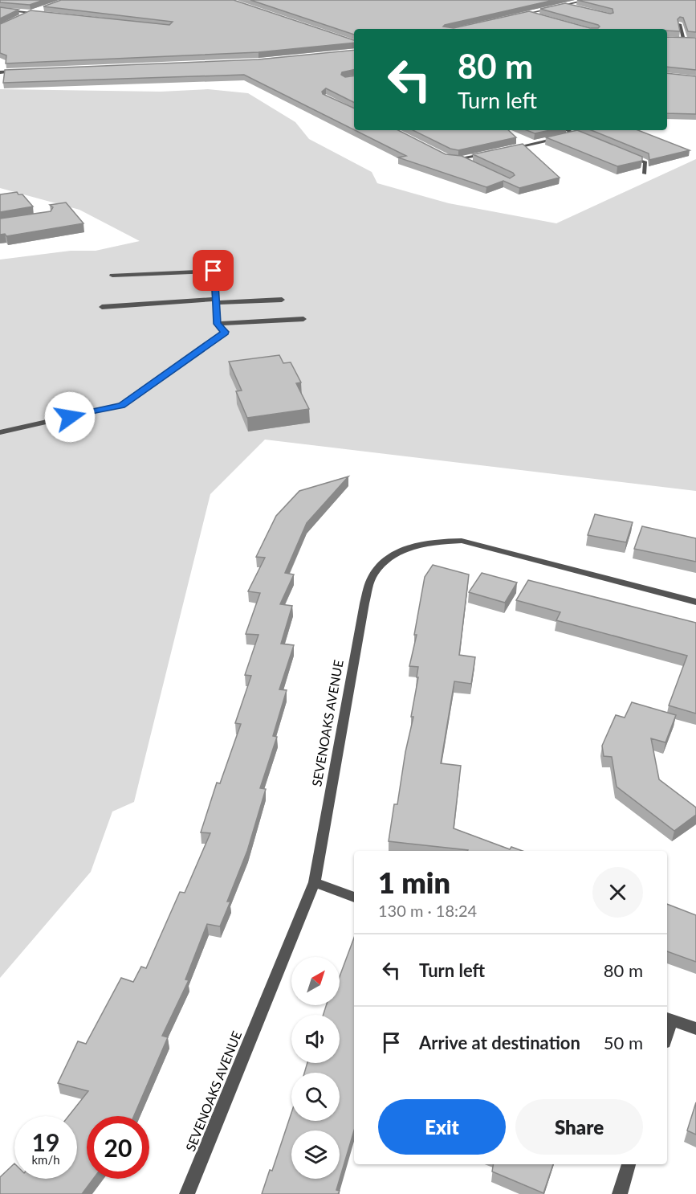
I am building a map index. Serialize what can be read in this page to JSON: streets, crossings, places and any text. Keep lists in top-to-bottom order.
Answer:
{
  "streets": {
    "street": ["SEVENOAKS AVENUE"]
  },
  "north": "top right",
  "page": {
    "turn": ["80 m", "Turn left"],
    "heading": ["1 min", "130 m · 18:24"],
    "list": [
      {
        "name": "Turn left",
        "value": "80 m"
      },
      {
        "name": "Arrive at destination",
        "value": "50 m"
      }
    ],
    "buttons": ["Exit", "Share"],
    "speed": "19 km/h",
    "limit": "20"
  }
}
